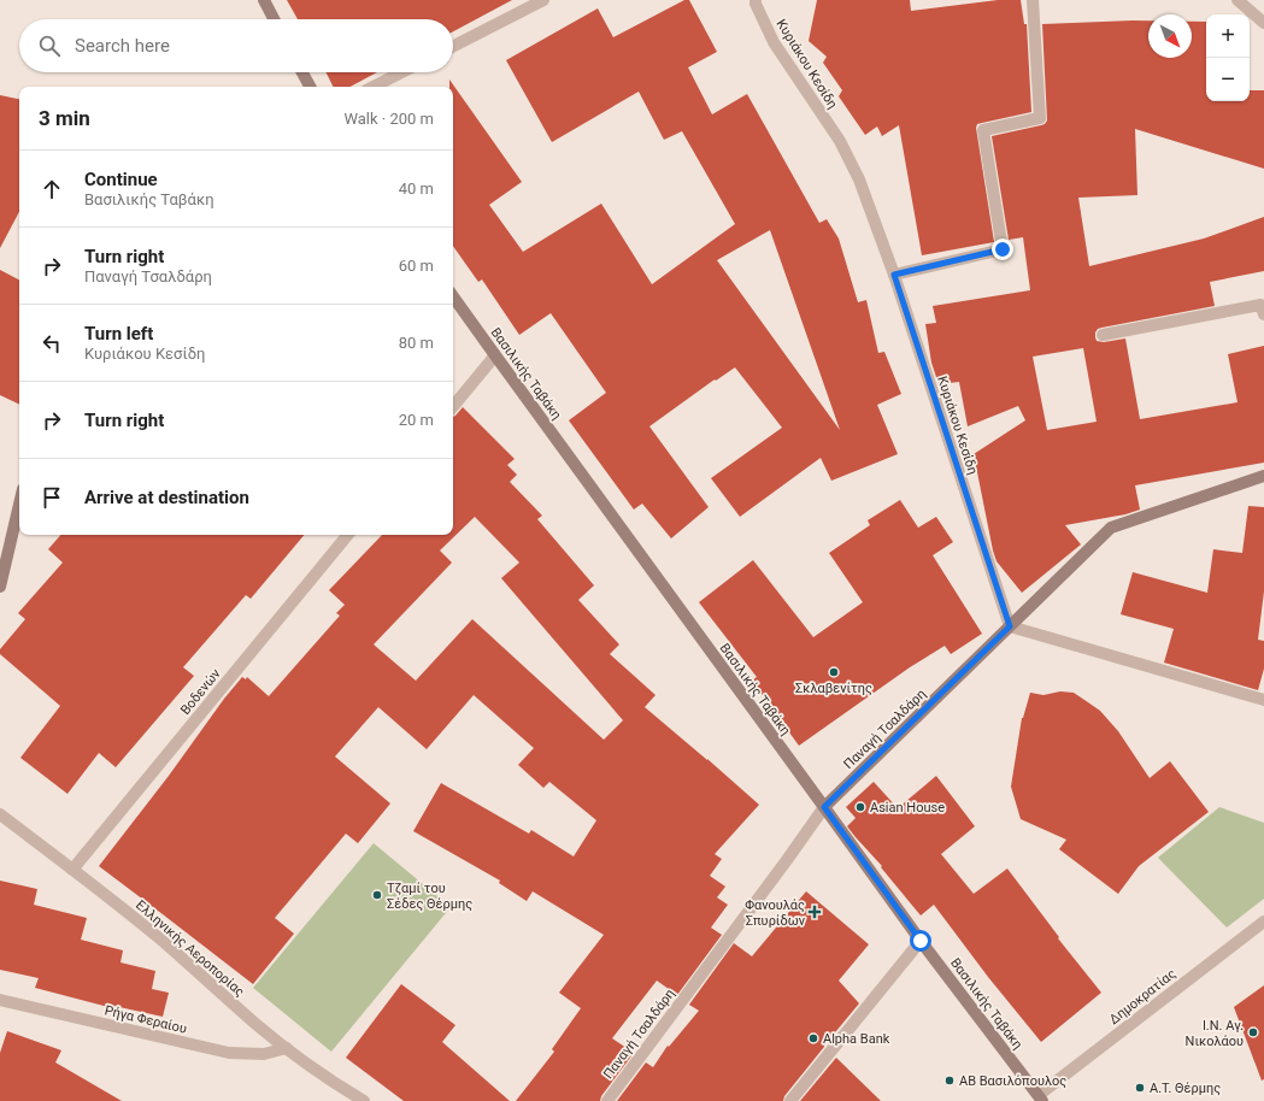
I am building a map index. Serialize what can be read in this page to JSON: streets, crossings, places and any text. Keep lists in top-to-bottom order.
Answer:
{
  "streets": {
    "main road": ["Βασιλικής Ταβάκη", "Παναγή Τσαλδάρη"],
    "street": [
      "Κυριάκου Κεσίδη",
      "Βοδενών",
      "Ελληνικής Αεροπορίας",
      "Δημοκρατίας",
      "Ρήγα Φεραίου"
    ]
  },
  "crossings": [
    ["Κυριάκου Κεσίδη", "Παναγή Τσαλδάρη"],
    ["Βασιλικής Ταβάκη", "Παναγή Τσαλδάρη"],
    ["Βασιλικής Ταβάκη", "Δημοκρατίας"],
    ["Βοδενών", "Ελληνικής Αεροπορίας"],
    ["Ελληνικής Αεροπορίας", "Ρήγα Φεραίου"]
  ],
  "places": {
    "other": [
      "Σκλαβενίτης",
      "Asian House",
      "Τζαμί του Σέδες Θέρμης",
      "Ι.Ν. Αγ. Νικολάου",
      "Alpha Bank",
      "ΑΒ Βασιλόπουλος",
      "Α.Τ. Θέρμης"
    ],
    "health": ["Φανουλάς Σπυρίδων"]
  },
  "north": "bottom right",
  "page": {
    "map_buttons": ["+", "−"],
    "search": "Search here",
    "heading": ["3 min", "Walk · 200 m"],
    "list": [
      ["Continue", "Βασιλικής Ταβάκη", "40 m"],
      ["Turn right", "Παναγή Τσαλδάρη", "60 m"],
      ["Turn left", "Κυριάκου Κεσίδη", "80 m"],
      ["Turn right", "20 m"],
      "Arrive at destination"
    ]
  }
}
